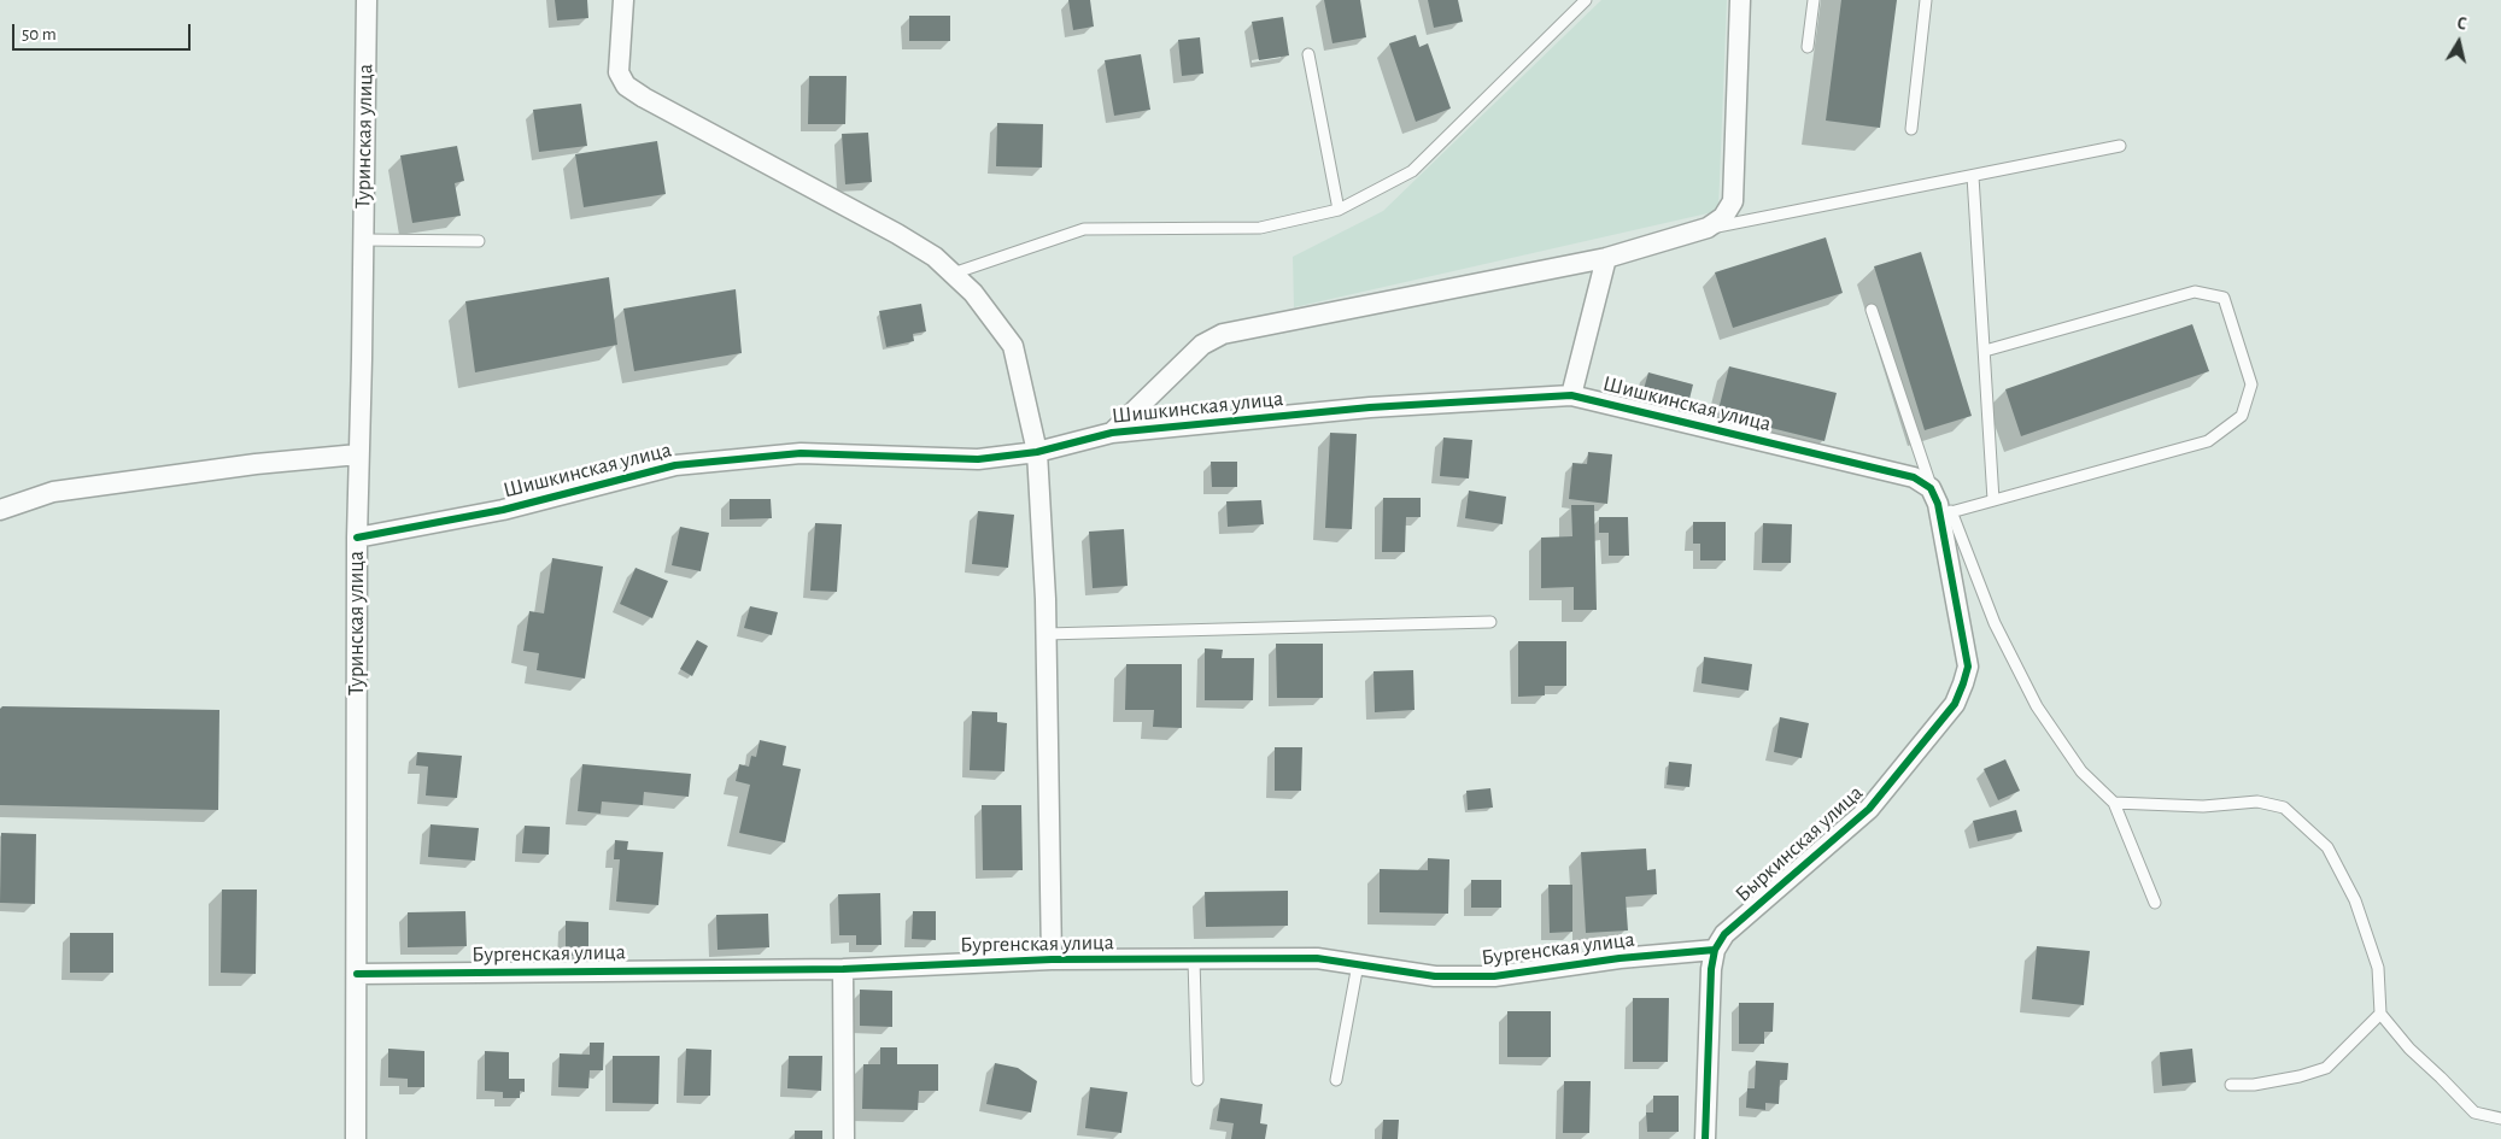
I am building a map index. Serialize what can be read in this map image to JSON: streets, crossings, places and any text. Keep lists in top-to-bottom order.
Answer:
{
  "streets": {
    "street": [
      "Туринская улица",
      "Шишкинская улица",
      "Быркинская улица",
      "Бургенская улица"
    ]
  },
  "crossings": [
    ["Туринская улица", "Шишкинская улица"],
    ["Туринская улица", "Бургенская улица"],
    ["Шишкинская улица", "Быркинская улица"],
    ["Быркинская улица", "Бургенская улица"]
  ],
  "scale_bar": "50 m",
  "north": "top"
}
